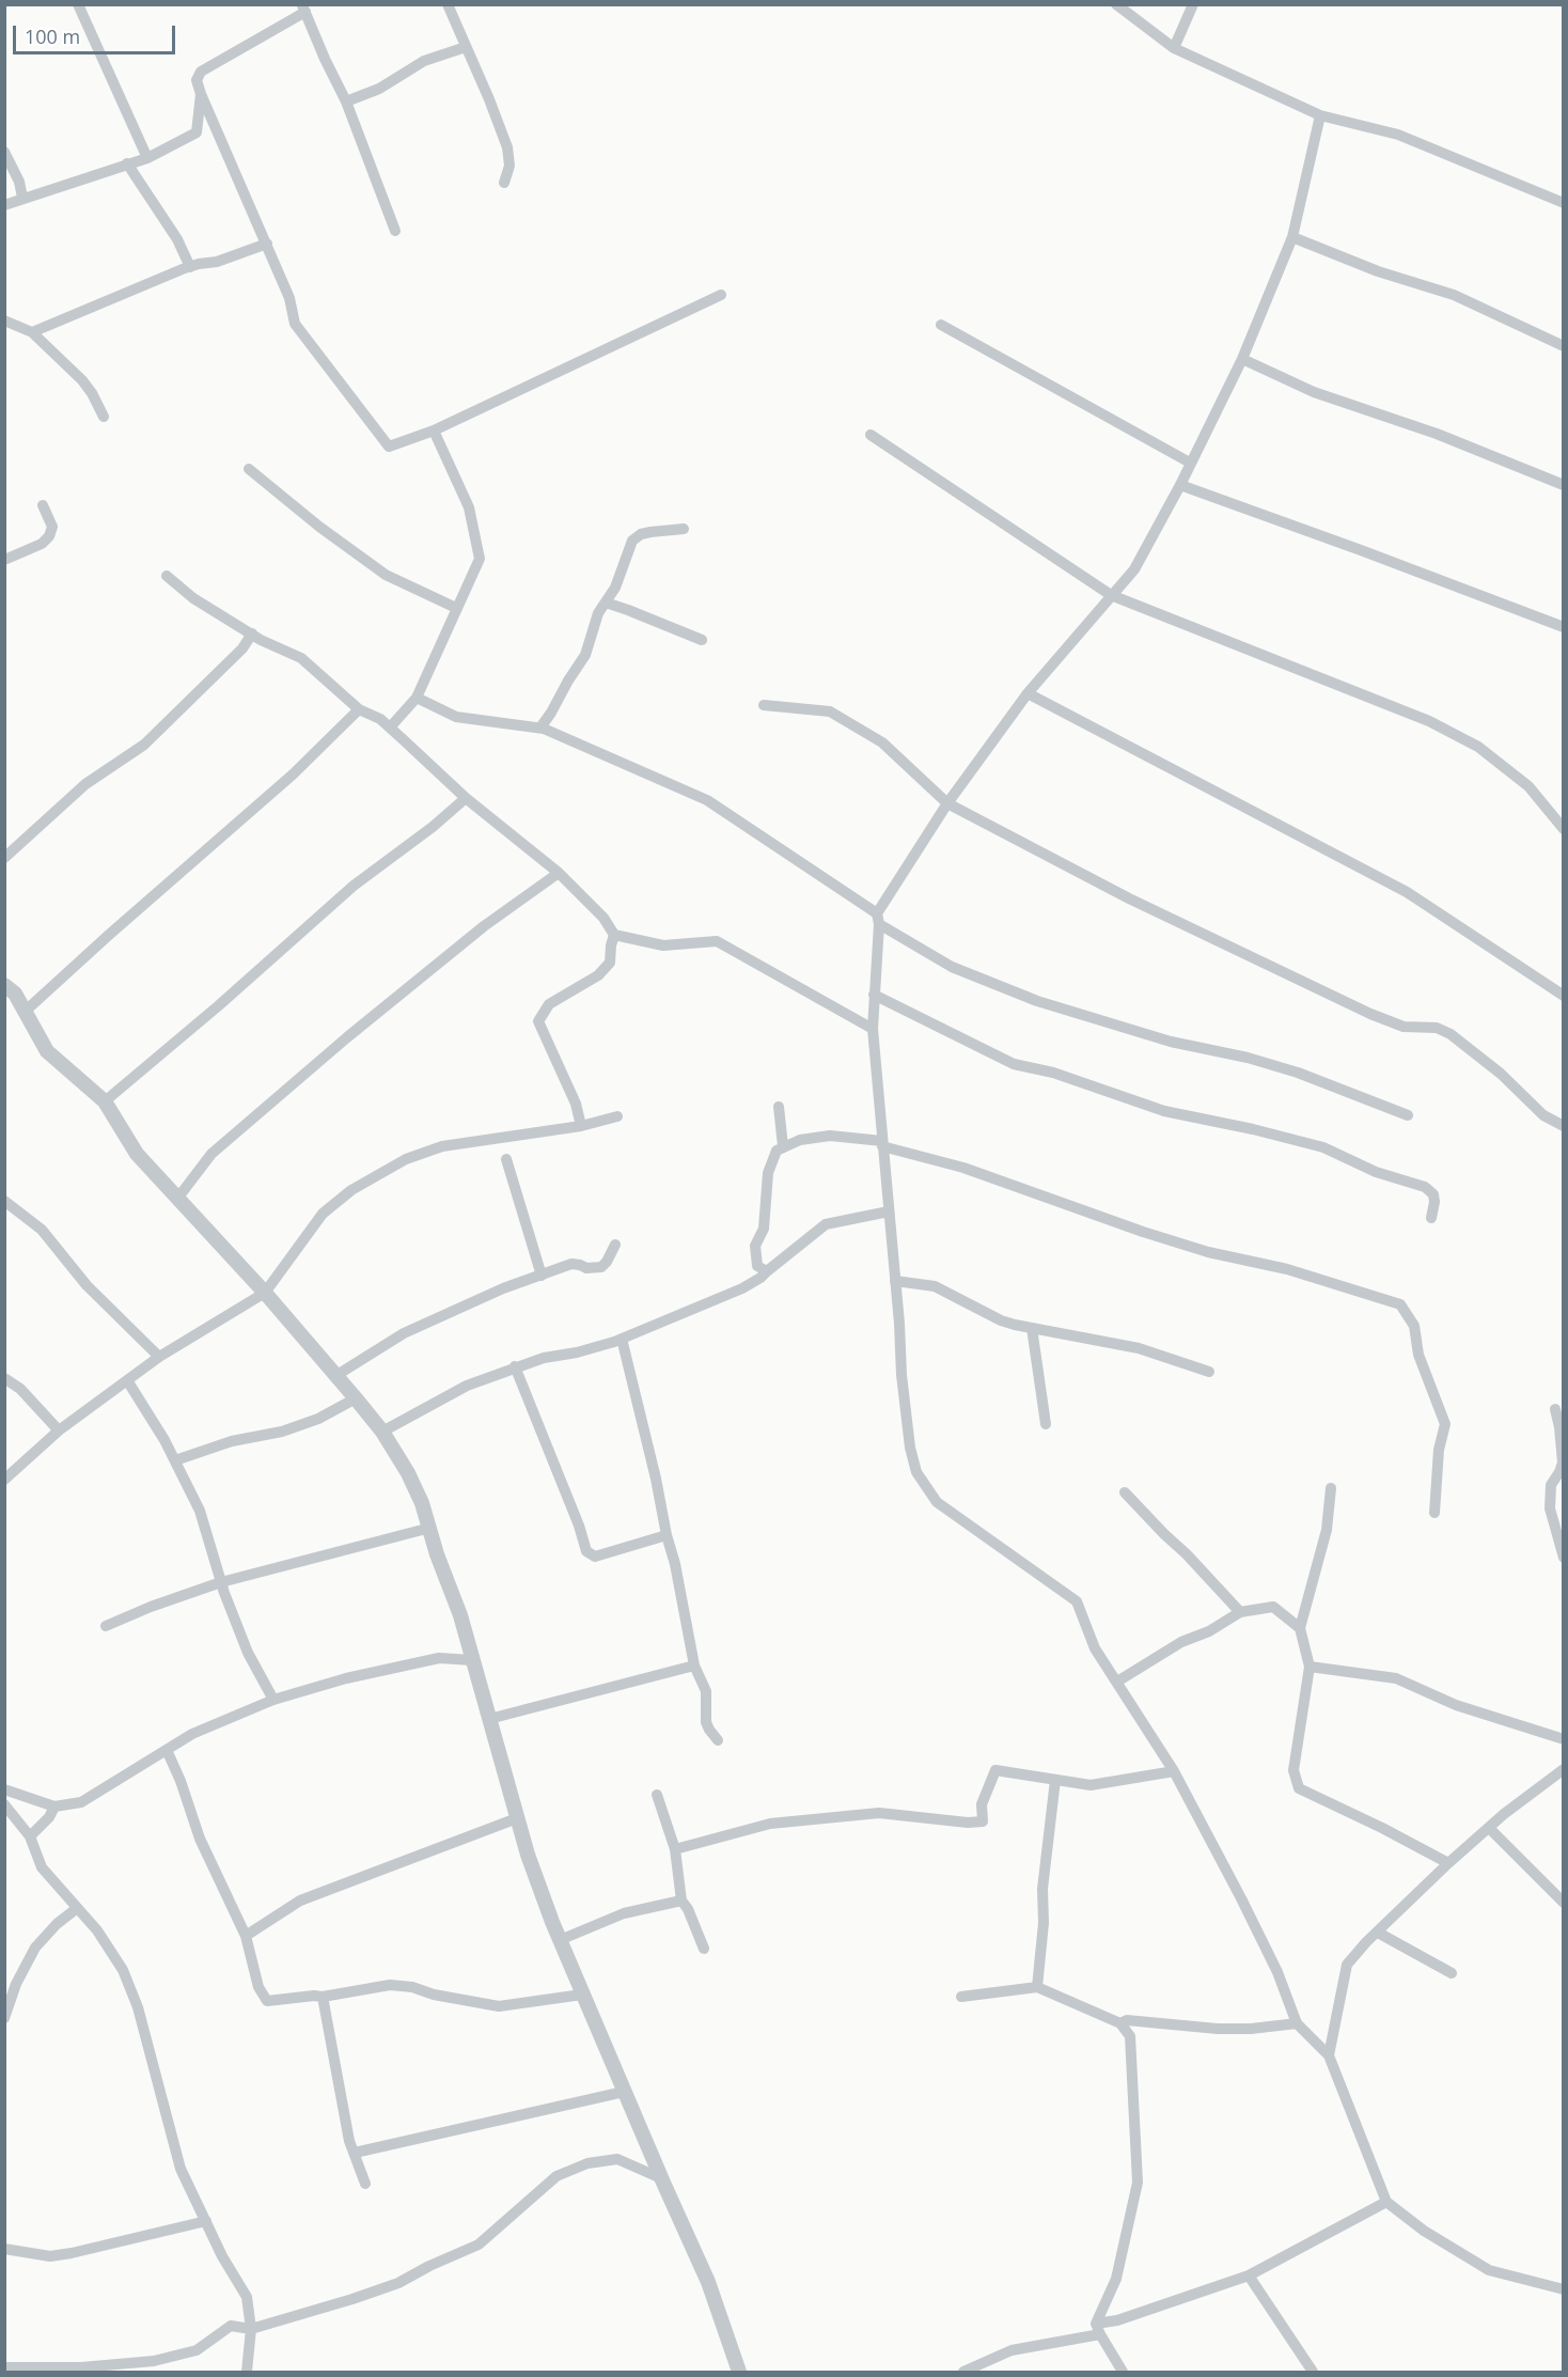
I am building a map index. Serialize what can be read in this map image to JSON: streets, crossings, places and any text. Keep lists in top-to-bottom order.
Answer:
{
  "scale_bar": "100 m"
}
